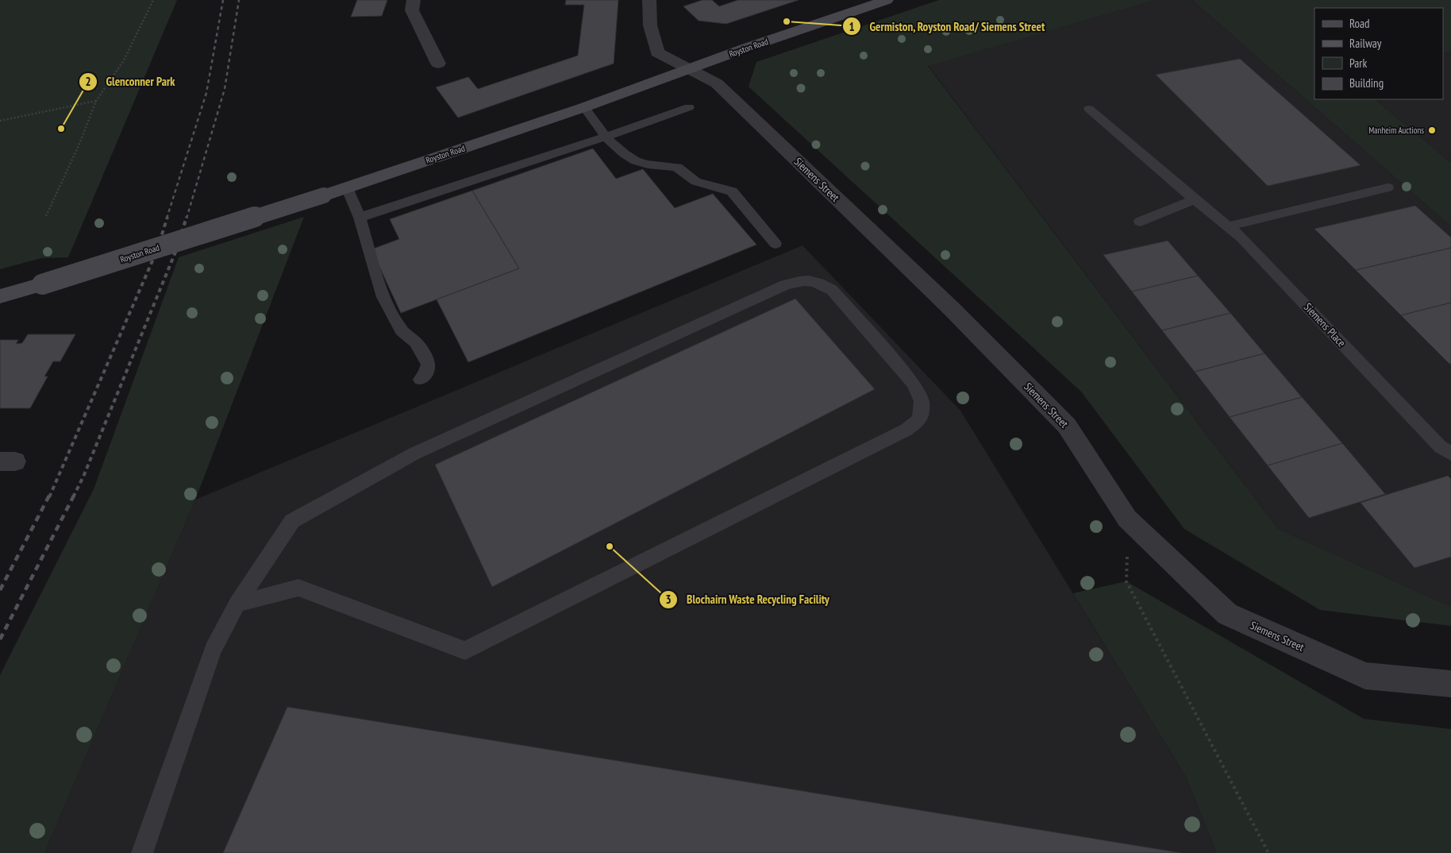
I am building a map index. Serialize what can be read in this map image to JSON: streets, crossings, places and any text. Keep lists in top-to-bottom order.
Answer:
{
  "streets": {
    "street": ["Royston Road", "Siemens Street"],
    "lane": ["Siemens Place"]
  },
  "crossings": [
    ["Royston Road", "Siemens Street"]
  ],
  "places": [
    "Germiston, Royston Road/ Siemens Street",
    "Glenconner Park",
    "Manheim Auctions",
    "Blochairn Waste Recycling Facility"
  ],
  "legend": [
    "Road",
    "Railway",
    "Park",
    "Building"
  ]
}
